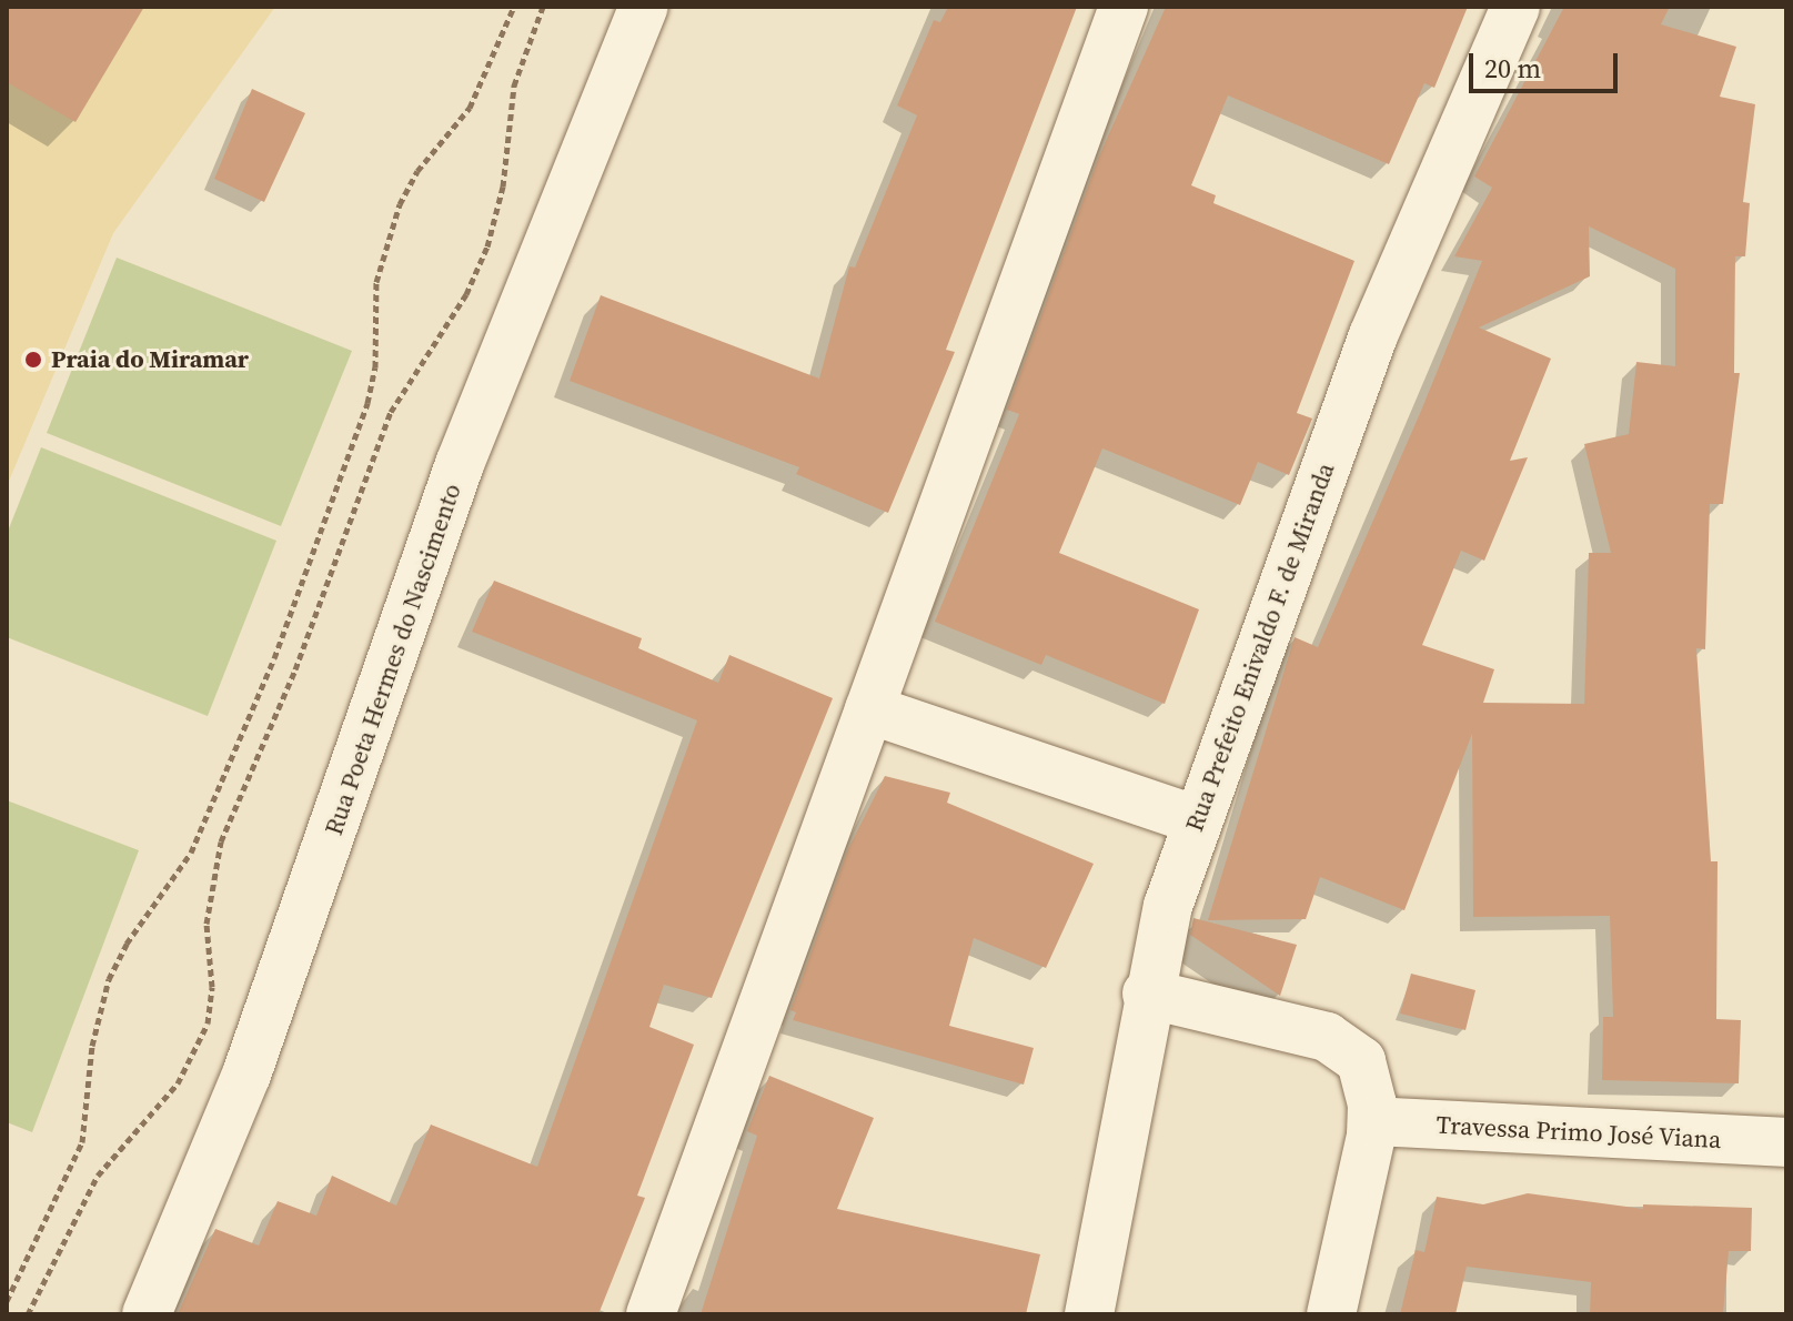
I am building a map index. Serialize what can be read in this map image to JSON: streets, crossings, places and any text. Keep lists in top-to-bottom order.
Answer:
{
  "streets": {
    "street": ["Rua Prefeito Enivaldo F. de Miranda", "Rua Poeta Hermes do Nascimento", "Travessa Primo José Viana"]
  },
  "places": ["Praia do Miramar"],
  "scale_bar": "20 m"
}
